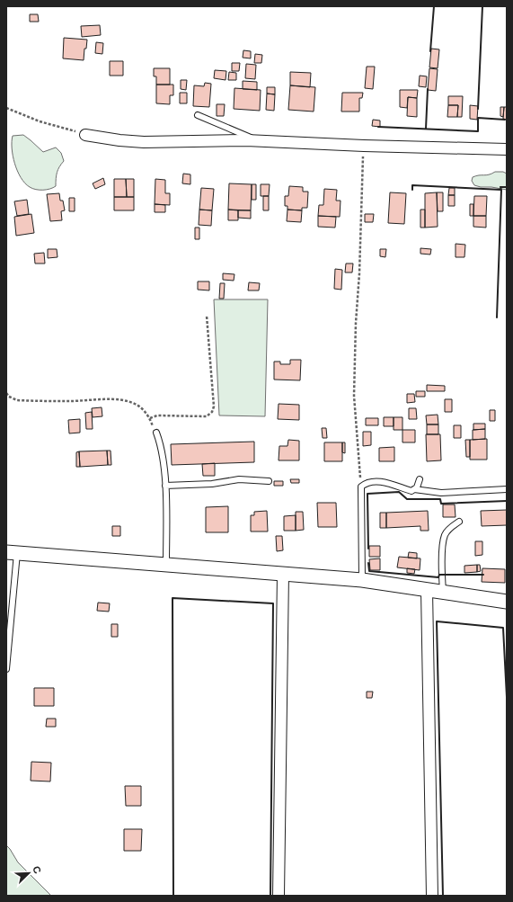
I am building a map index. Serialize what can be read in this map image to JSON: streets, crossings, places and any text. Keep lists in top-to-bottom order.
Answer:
{
  "north": "top right"
}
